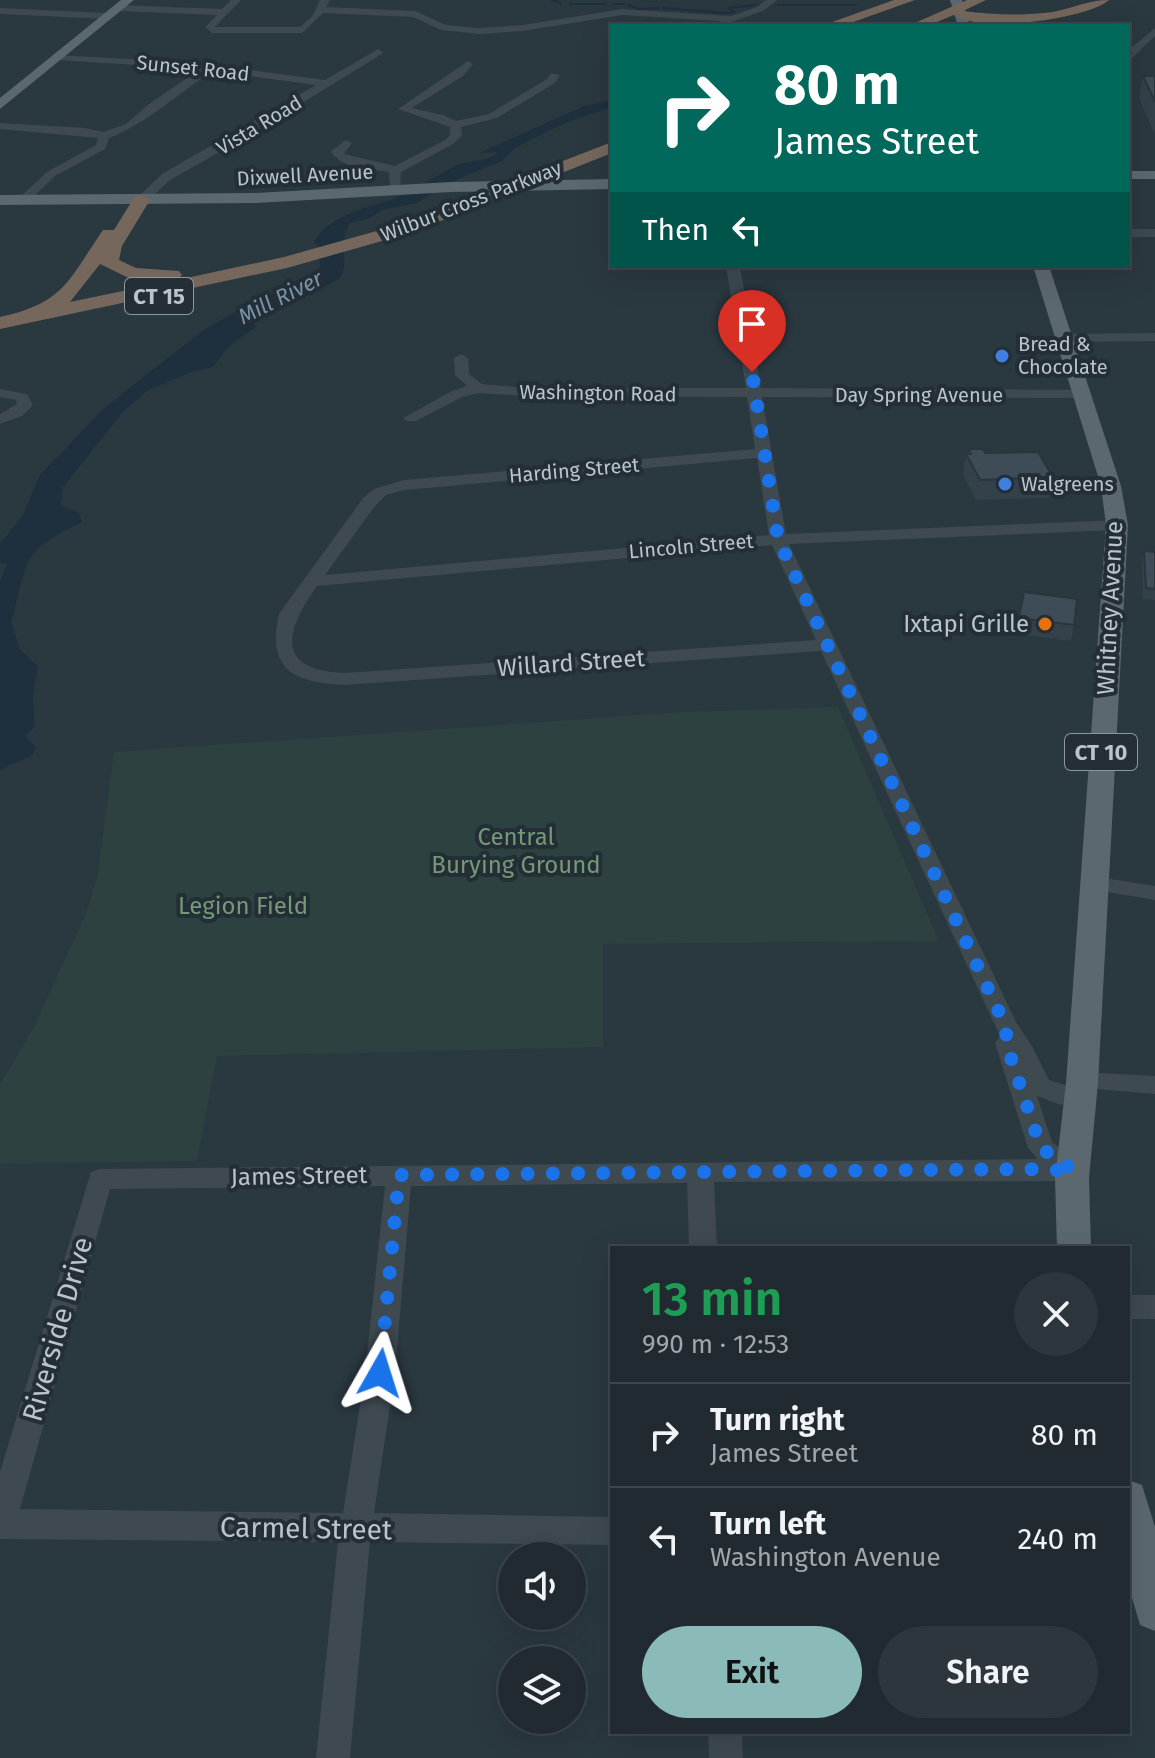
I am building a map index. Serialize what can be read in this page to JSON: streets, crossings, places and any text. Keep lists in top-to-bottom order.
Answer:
{
  "streets": {
    "highway": ["Wilbur Cross Parkway", "CT 15"],
    "main road": ["Dixwell Avenue", "Whitney Avenue", "CT 10"],
    "street": [
      "Sunset Road",
      "Vista Road",
      "Washington Road",
      "Day Spring Avenue",
      "Harding Street",
      "Lincoln Street",
      "Willard Street",
      "James Street",
      "Riverside Drive",
      "Carmel Street"
    ]
  },
  "crossings": [
    ["Sunset Road", "Vista Road"],
    ["Vista Road", "Dixwell Avenue"],
    ["Washington Road", "Day Spring Avenue"],
    ["Day Spring Avenue", "Whitney Avenue"],
    ["Harding Street", "Lincoln Street"],
    ["Harding Street", "Willard Street"],
    ["Lincoln Street", "Whitney Avenue"],
    ["Lincoln Street", "Willard Street"],
    ["Whitney Avenue", "James Street"],
    ["James Street", "Riverside Drive"],
    ["Riverside Drive", "Carmel Street"]
  ],
  "water": ["Mill River"],
  "parks": ["Central Burying Ground", "Legion Field"],
  "places": ["Bread & Chocolate", "Walgreens", "Ixtapi Grille"],
  "page": {
    "turn": ["80 m", "James Street"],
    "then": "Then",
    "heading": ["13 min", "990 m · 12:53"],
    "list": [
      {
        "name": "Turn right",
        "note": "James Street",
        "value": "80 m"
      },
      {
        "name": "Turn left",
        "note": "Washington Avenue",
        "value": "240 m"
      }
    ],
    "buttons": ["Exit", "Share"]
  }
}
